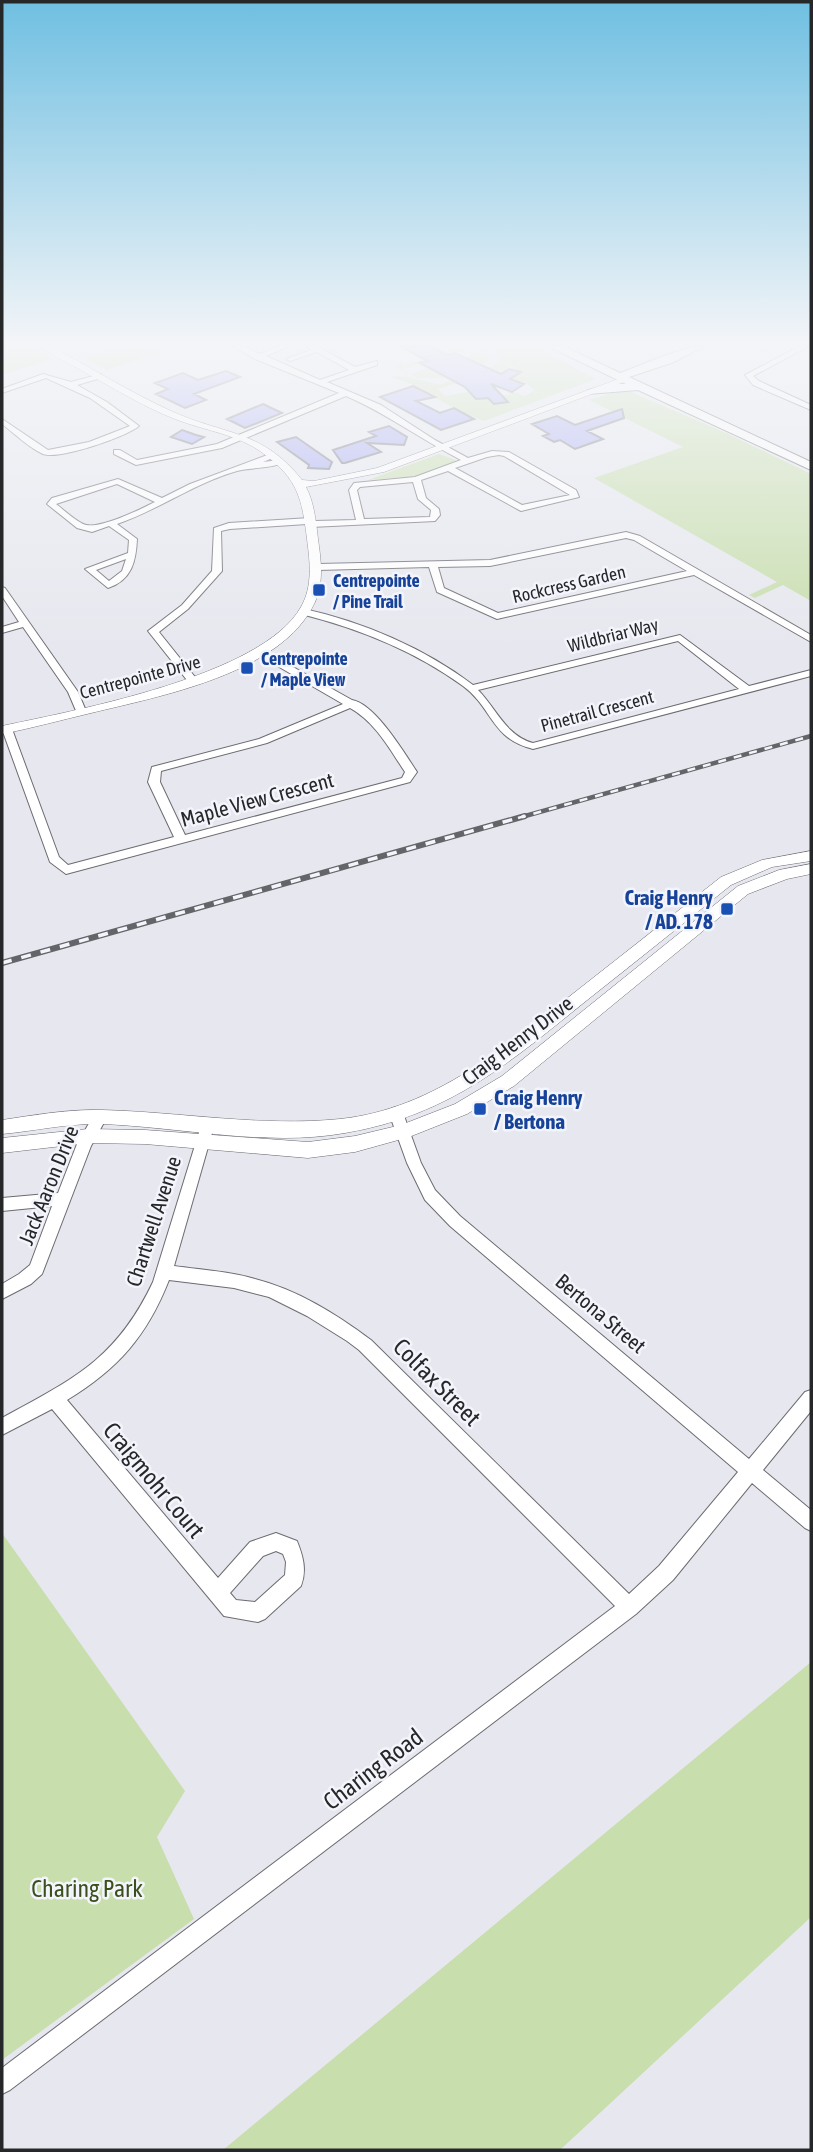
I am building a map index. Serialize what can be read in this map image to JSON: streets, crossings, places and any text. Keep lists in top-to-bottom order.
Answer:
{
  "streets": {
    "street": [
      "Rockcress Garden",
      "Wildbriar Way",
      "Centrepointe Drive",
      "Pinetrail Crescent",
      "Maple View Crescent",
      "Craig Henry Drive",
      "Jack Aaron Drive",
      "Chartwell Avenue",
      "Bertona Street",
      "Colfax Street",
      "Craigmohr Court",
      "Charing Road"
    ]
  },
  "crossings": [
    ["Wildbriar Way", "Pinetrail Crescent"],
    ["Centrepointe Drive", "Pinetrail Crescent"],
    ["Centrepointe Drive", "Maple View Crescent"],
    ["Craig Henry Drive", "Jack Aaron Drive"],
    ["Craig Henry Drive", "Chartwell Avenue"],
    ["Craig Henry Drive", "Bertona Street"],
    ["Chartwell Avenue", "Colfax Street"],
    ["Chartwell Avenue", "Craigmohr Court"],
    ["Bertona Street", "Charing Road"],
    ["Colfax Street", "Charing Road"]
  ],
  "parks": ["Charing Park"],
  "places": {
    "transit": [
      "Centrepointe / Pine Trail",
      "Centrepointe / Maple View",
      "Craig Henry / AD. 178",
      "Craig Henry / Bertona"
    ]
  }
}
